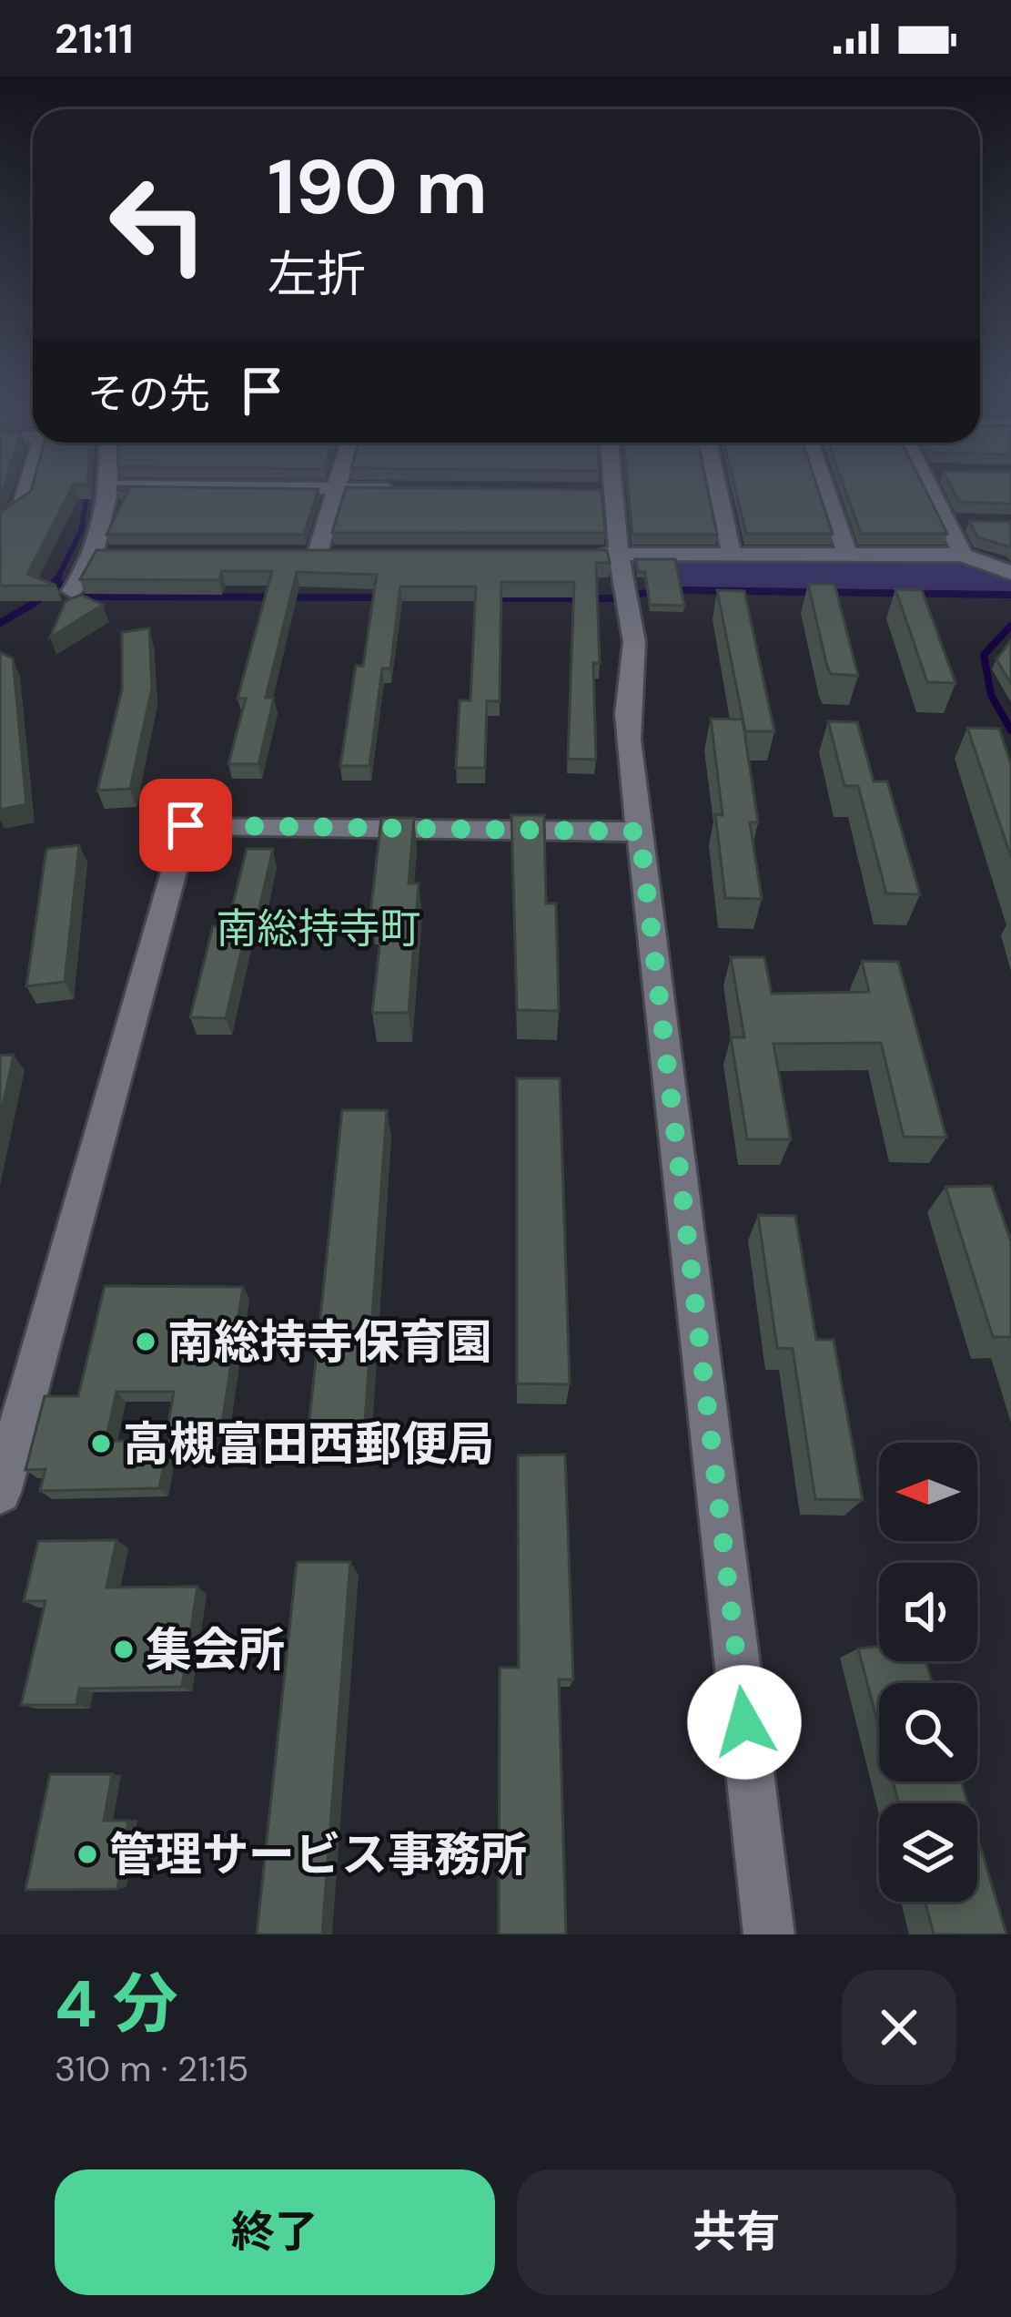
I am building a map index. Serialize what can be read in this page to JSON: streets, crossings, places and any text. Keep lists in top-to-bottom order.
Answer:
{
  "districts": ["南総持寺町"],
  "places": [
    "南総持寺保育園",
    "高槻富田西郵便局",
    "集会所",
    "管理サービス事務所"
  ],
  "north": "left",
  "page": {
    "status": "21:11",
    "turn": ["190 m", "左折"],
    "then": "その先",
    "heading": ["4 分", "310 m · 21:15"],
    "buttons": ["終了", "共有"]
  }
}
